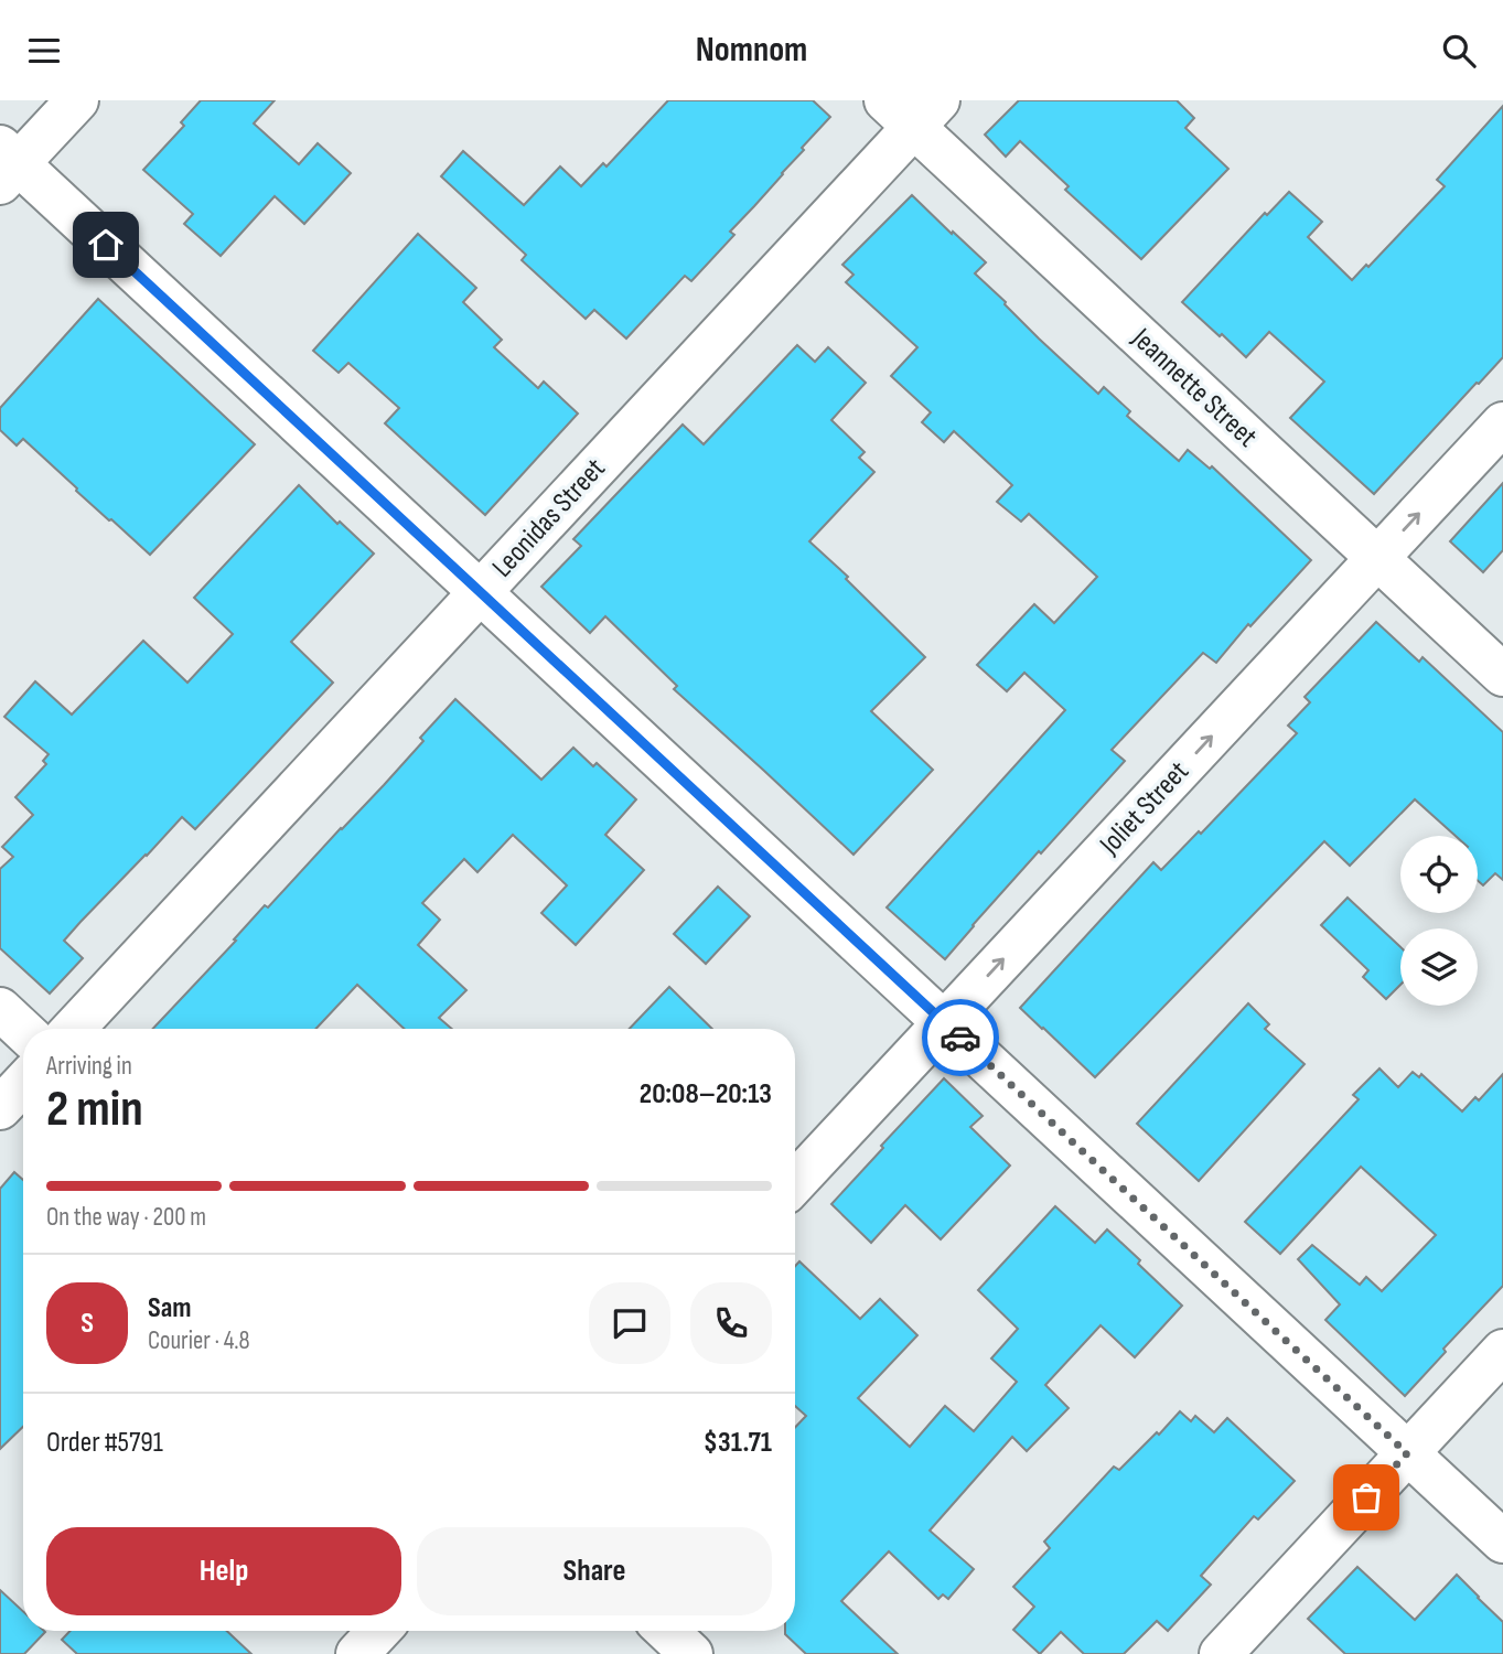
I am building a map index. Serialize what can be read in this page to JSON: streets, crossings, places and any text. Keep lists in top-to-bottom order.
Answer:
{
  "streets": {
    "street": ["Jeannette Street", "Leonidas Street", "Joliet Street"]
  },
  "crossings": [
    ["Jeannette Street", "Leonidas Street"],
    ["Jeannette Street", "Joliet Street"]
  ],
  "one_way": ["Joliet Street"],
  "page": {
    "header": "Nomnom",
    "heading": ["2 min", "Arriving in", "20:08–20:13"],
    "panel": [
      "Sam",
      "Courier · 4.8",
      "Order #5791",
      "$31.71"
    ],
    "bar": "On the way · 200 m",
    "round": "S",
    "buttons": ["Help", "Share"]
  }
}
